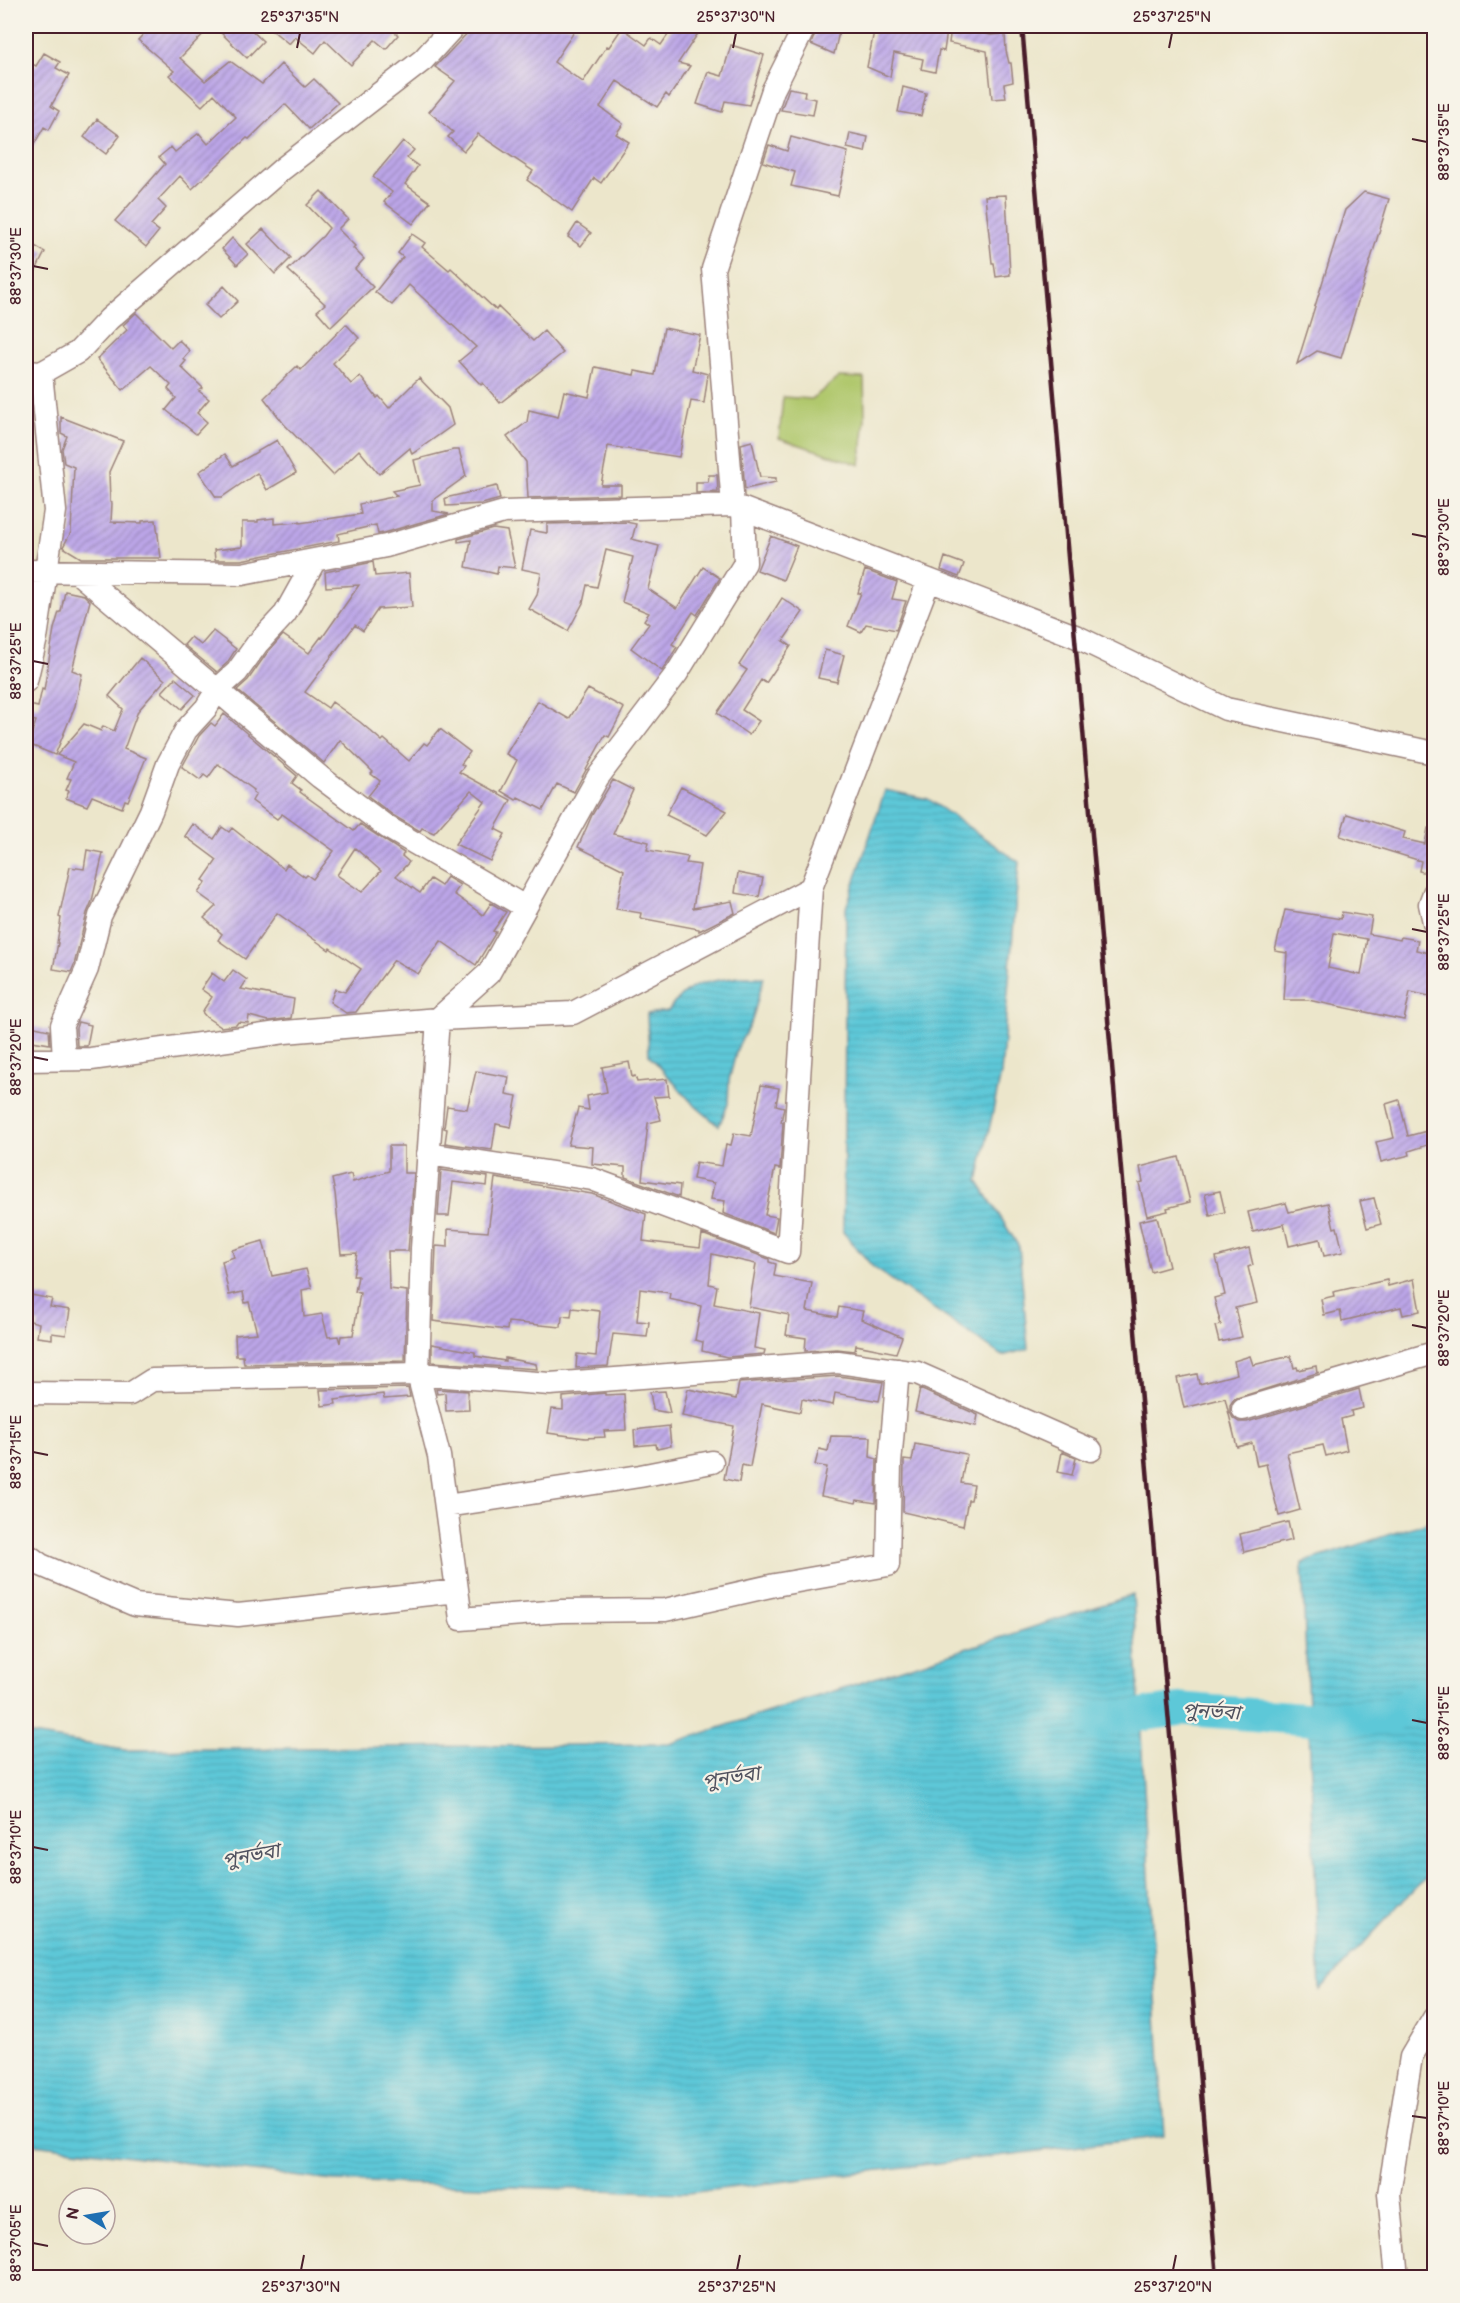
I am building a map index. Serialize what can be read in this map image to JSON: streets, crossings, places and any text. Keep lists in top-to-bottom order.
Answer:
{
  "water": ["পুনর্ভবা"],
  "north": "left",
  "coordinates": [
    "25°37'35\"N",
    "25°37'30\"N",
    "25°37'25\"N",
    "88°37'35\"E",
    "88°37'30\"E",
    "88°37'25\"E",
    "88°37'20\"E",
    "88°37'15\"E",
    "88°37'10\"E",
    "88°37'05\"E",
    "25°37'20\"N"
  ]
}
